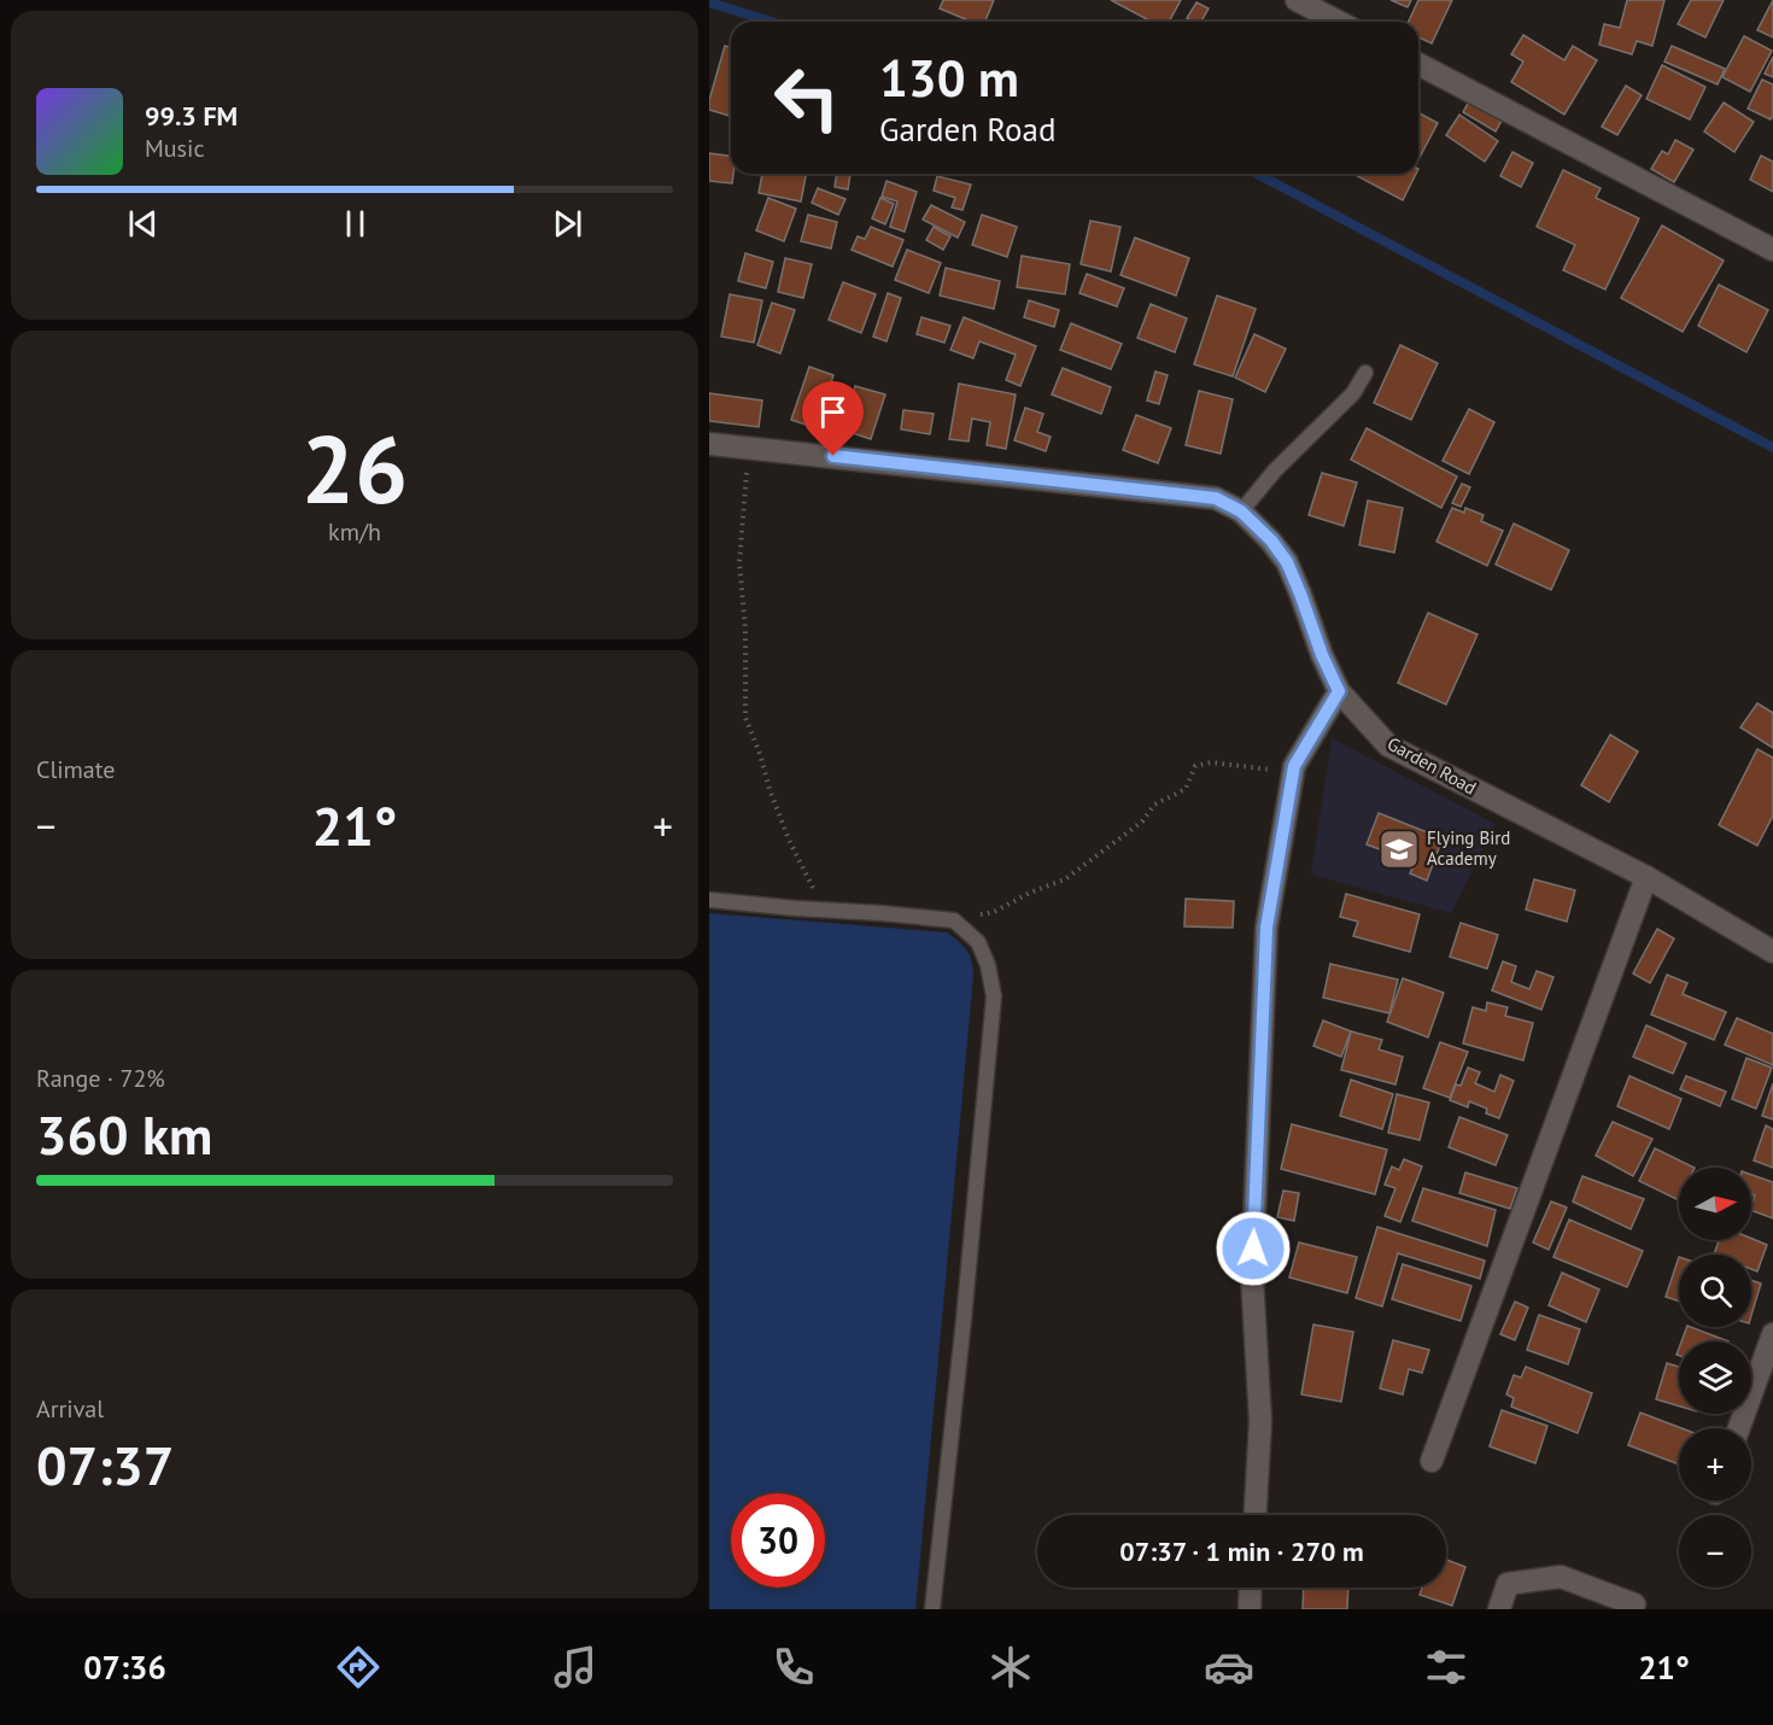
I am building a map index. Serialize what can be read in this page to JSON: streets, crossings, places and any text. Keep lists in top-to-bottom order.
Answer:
{
  "streets": {
    "street": ["Garden Road"]
  },
  "places": {
    "school or university": ["Flying Bird Academy"]
  },
  "north": "right",
  "page": {
    "turn": ["130 m", "Garden Road"],
    "song": ["99.3 FM", "Music"],
    "tile": [
      ["26", "km/h"],
      "Climate",
      ["Range · 72%", "360 km"],
      ["Arrival", "07:37"]
    ],
    "heat": ["−", "21°", "+"],
    "map_buttons": ["+", "−"],
    "limit": "30",
    "trip": "07:37 · 1 min · 270 m",
    "tabs": ["07:36", "21°"]
  }
}
